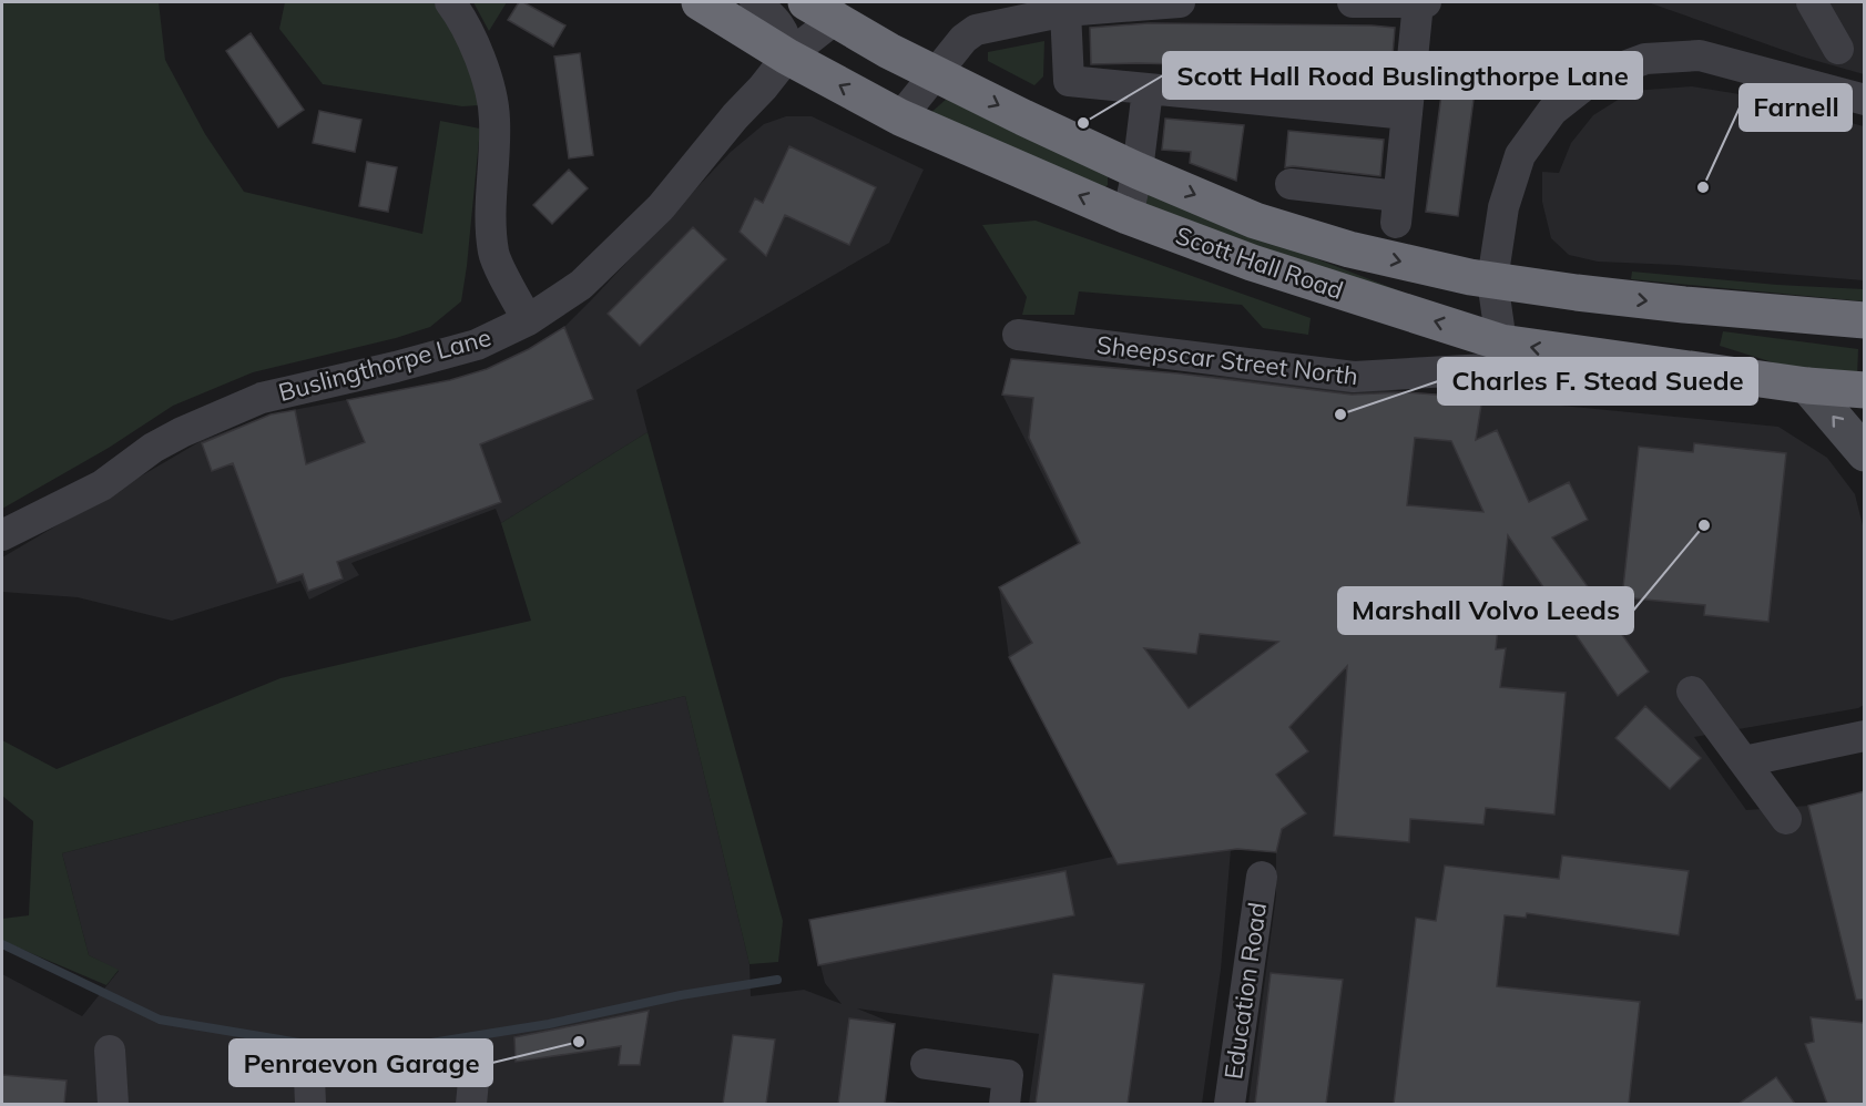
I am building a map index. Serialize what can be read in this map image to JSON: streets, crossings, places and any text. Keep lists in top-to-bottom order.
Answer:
{
  "streets": {
    "highway": ["Scott Hall Road"],
    "street": ["Sheepscar Street North", "Buslingthorpe Lane", "Education Road"]
  },
  "crossings": [
    ["Scott Hall Road", "Sheepscar Street North"],
    ["Scott Hall Road", "Buslingthorpe Lane"]
  ],
  "places": [
    "Scott Hall Road Buslingthorpe Lane",
    "Farnell",
    "Charles F. Stead Suede",
    "Marshall Volvo Leeds",
    "Penraevon Garage"
  ]
}
